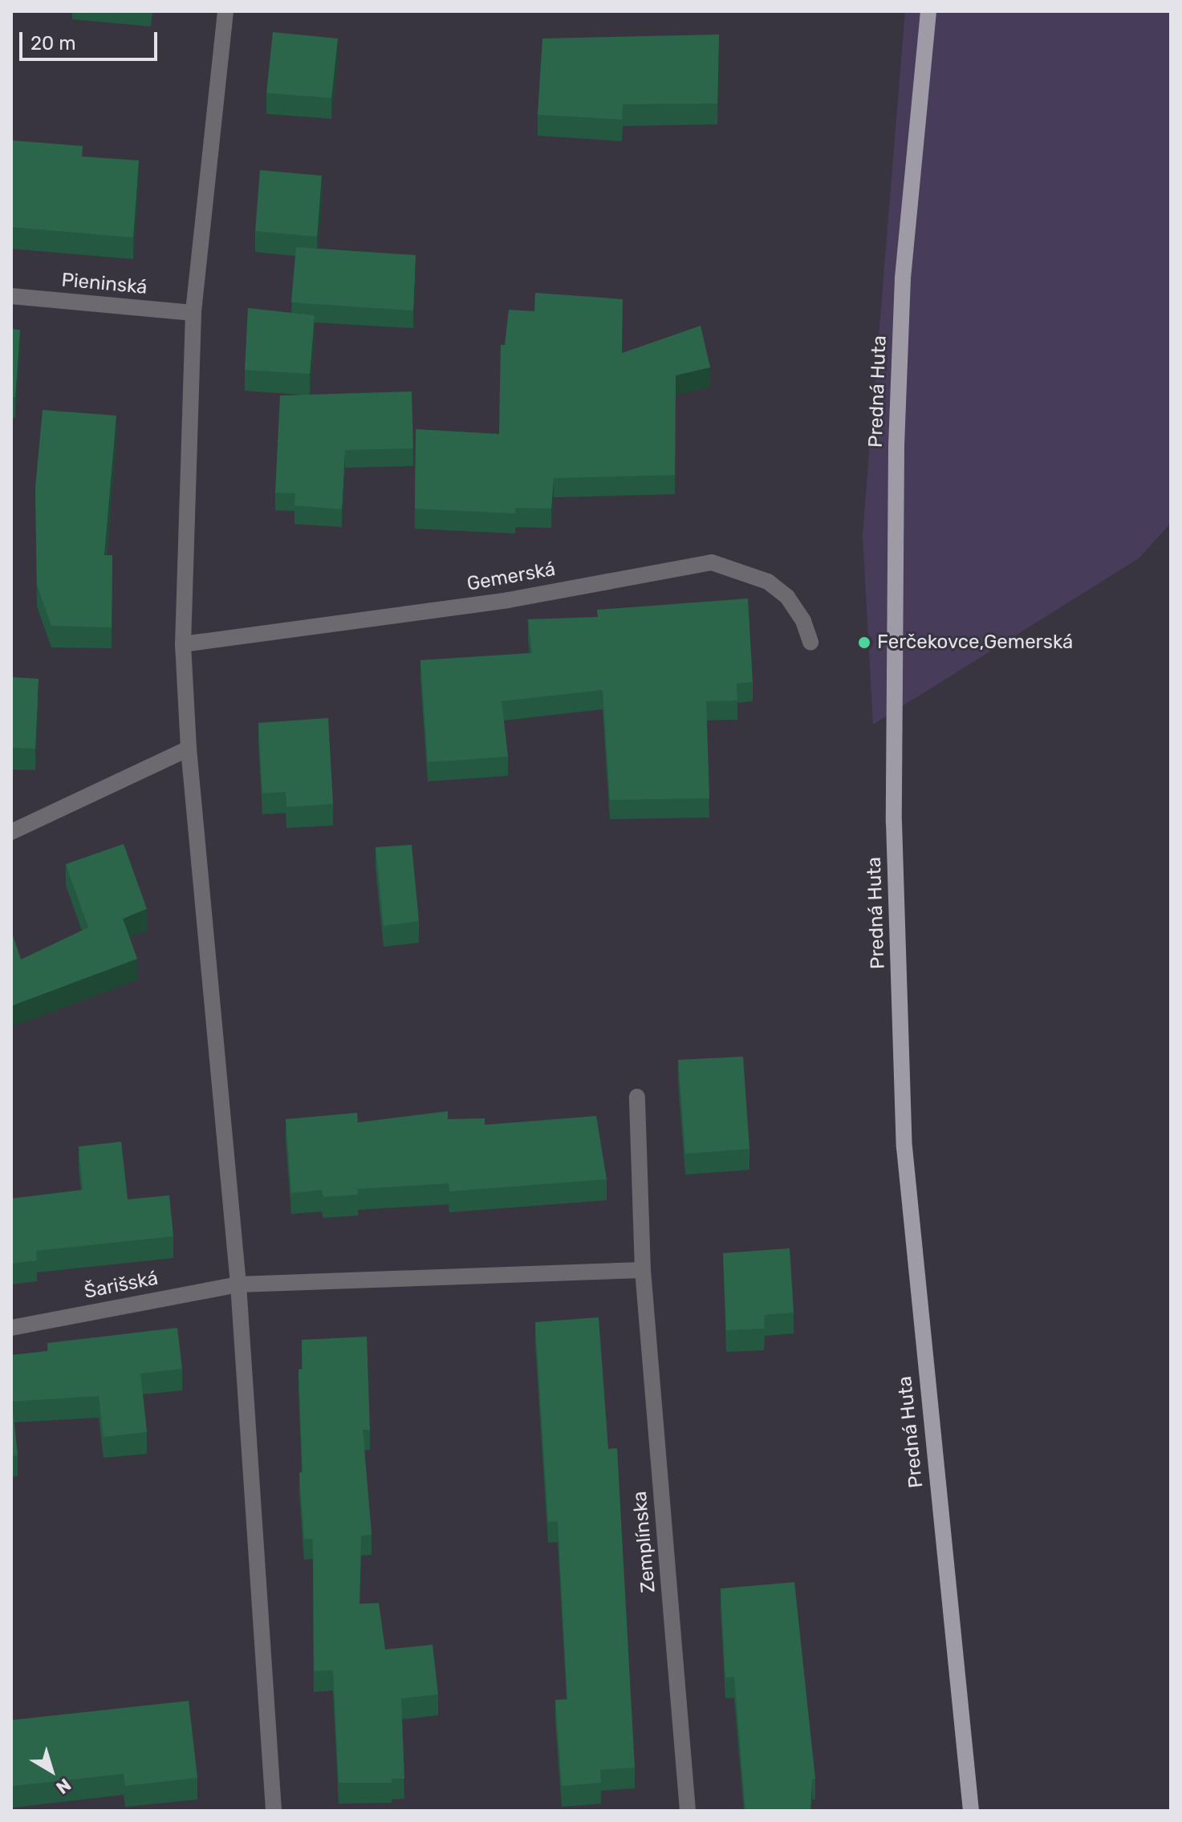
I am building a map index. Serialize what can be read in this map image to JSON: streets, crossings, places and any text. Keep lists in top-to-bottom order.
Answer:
{
  "streets": {
    "main road": ["Predná Huta"],
    "street": [
      "Pieninská",
      "Gemerská",
      "Šarišská",
      "Zemplínska"
    ]
  },
  "crossings": [
    ["Šarišská", "Zemplínska"]
  ],
  "places": ["Ferčekovce,Gemerská"],
  "scale_bar": "20 m",
  "north": "bottom right"
}
